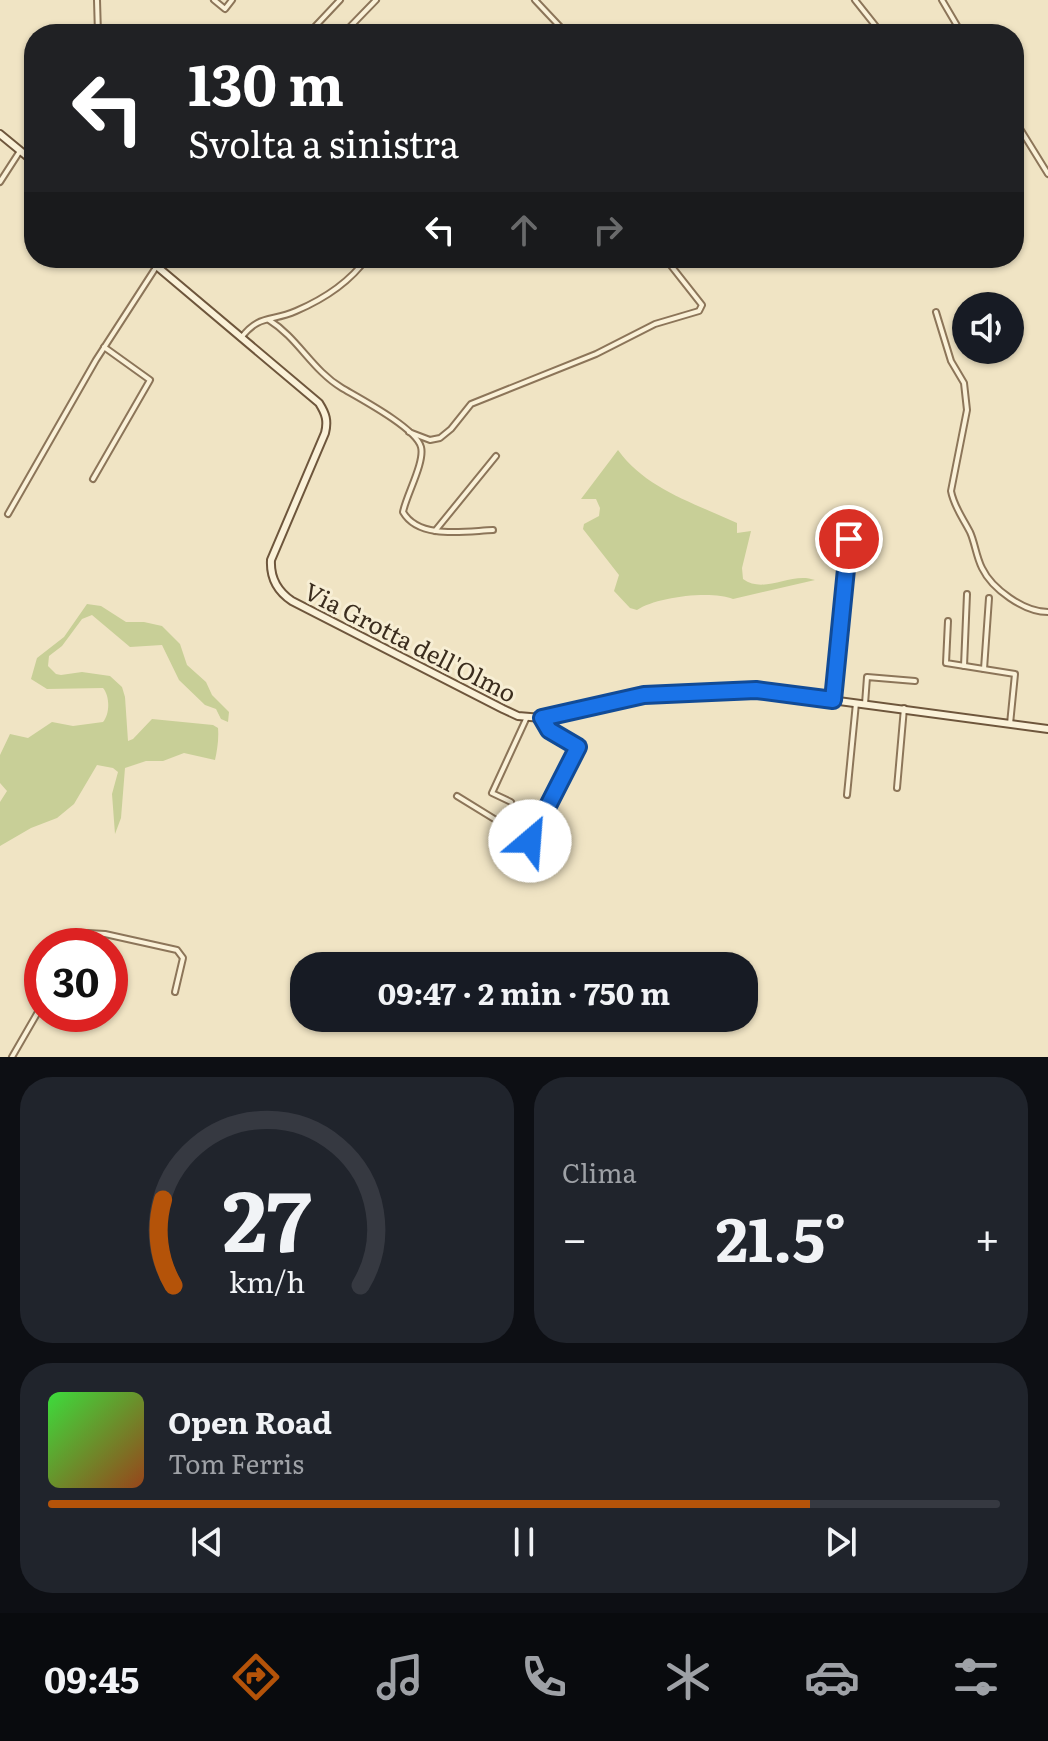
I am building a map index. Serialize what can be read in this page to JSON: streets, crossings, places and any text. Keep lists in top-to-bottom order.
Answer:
{
  "streets": {
    "street": ["Via Grotta dell'Olmo"]
  },
  "page": {
    "turn": ["130 m", "Svolta a sinistra"],
    "limit": "30",
    "trip": "09:47 · 2 min · 750 m",
    "tile": "Clima",
    "heat": ["−", "21.5°", "+"],
    "song": ["Open Road", "Tom Ferris"],
    "tabs": "09:45",
    "gauge": ["27", "km/h"]
  }
}
